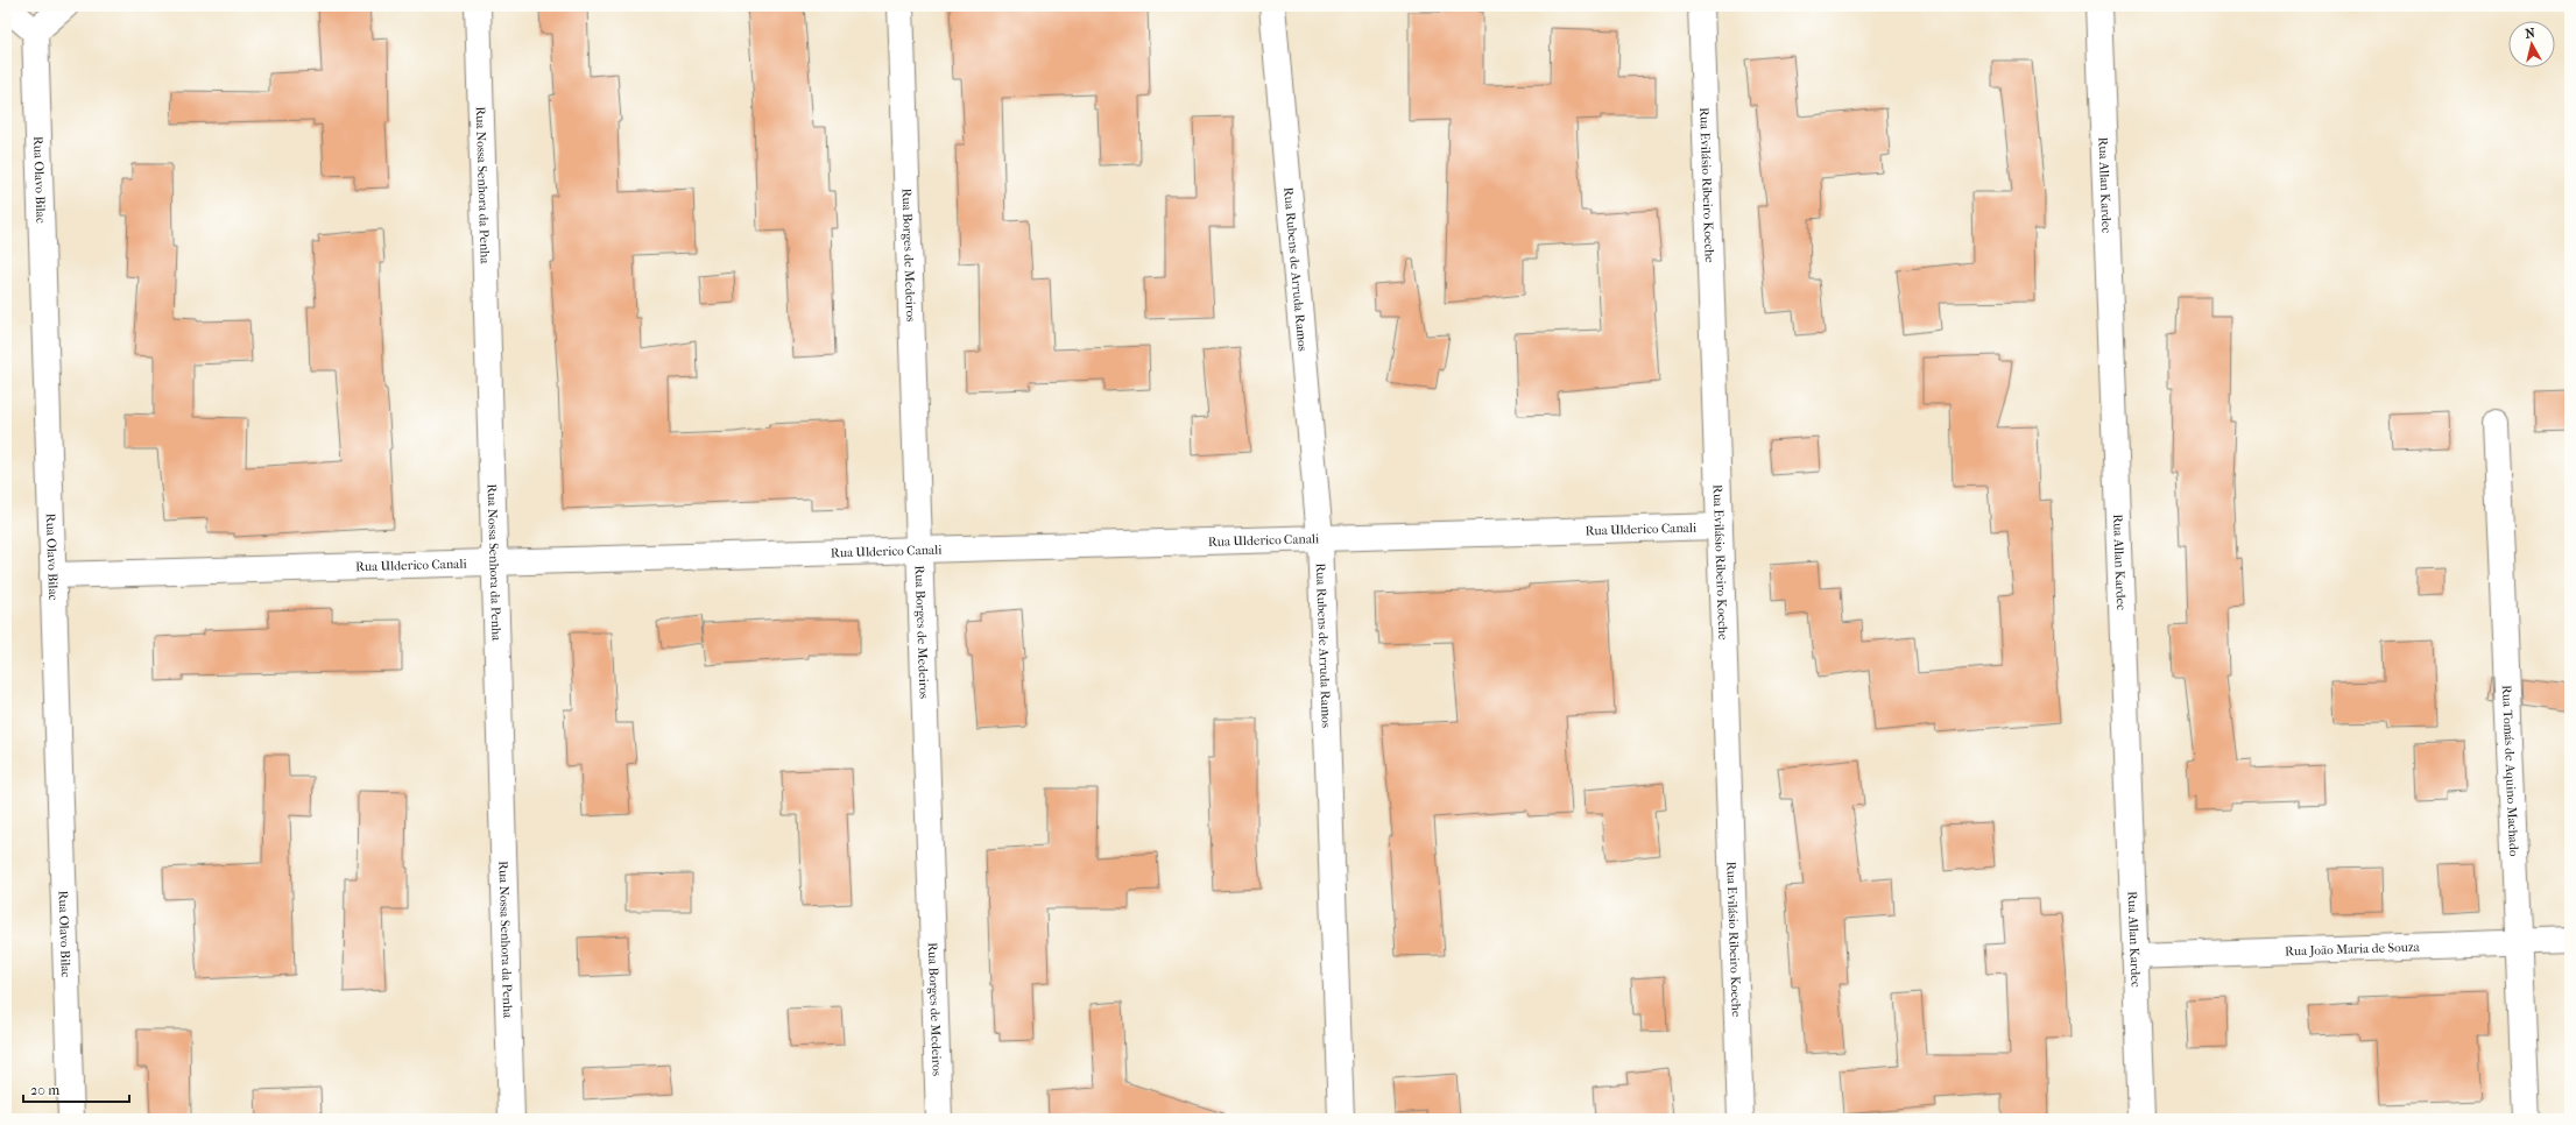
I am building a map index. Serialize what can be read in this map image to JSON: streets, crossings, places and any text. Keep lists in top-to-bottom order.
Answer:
{
  "streets": {
    "street": [
      "Rua Olavo Bilac",
      "Rua Nossa Senhora da Penha",
      "Rua Evilásio Ribeiro Koeche",
      "Rua Allan Kardec",
      "Rua Borges de Medeiros",
      "Rua Rubens de Arruda Ramos",
      "Rua Ulderico Canali",
      "Rua Tomás de Aquino Machado",
      "Rua João Maria de Souza"
    ]
  },
  "crossings": [
    ["Rua Olavo Bilac", "Rua Ulderico Canali"],
    ["Rua Nossa Senhora da Penha", "Rua Ulderico Canali"],
    ["Rua Evilásio Ribeiro Koeche", "Rua Ulderico Canali"],
    ["Rua Allan Kardec", "Rua João Maria de Souza"],
    ["Rua Borges de Medeiros", "Rua Ulderico Canali"],
    ["Rua Rubens de Arruda Ramos", "Rua Ulderico Canali"],
    ["Rua Tomás de Aquino Machado", "Rua João Maria de Souza"]
  ],
  "scale_bar": "20 m",
  "north": "top"
}
